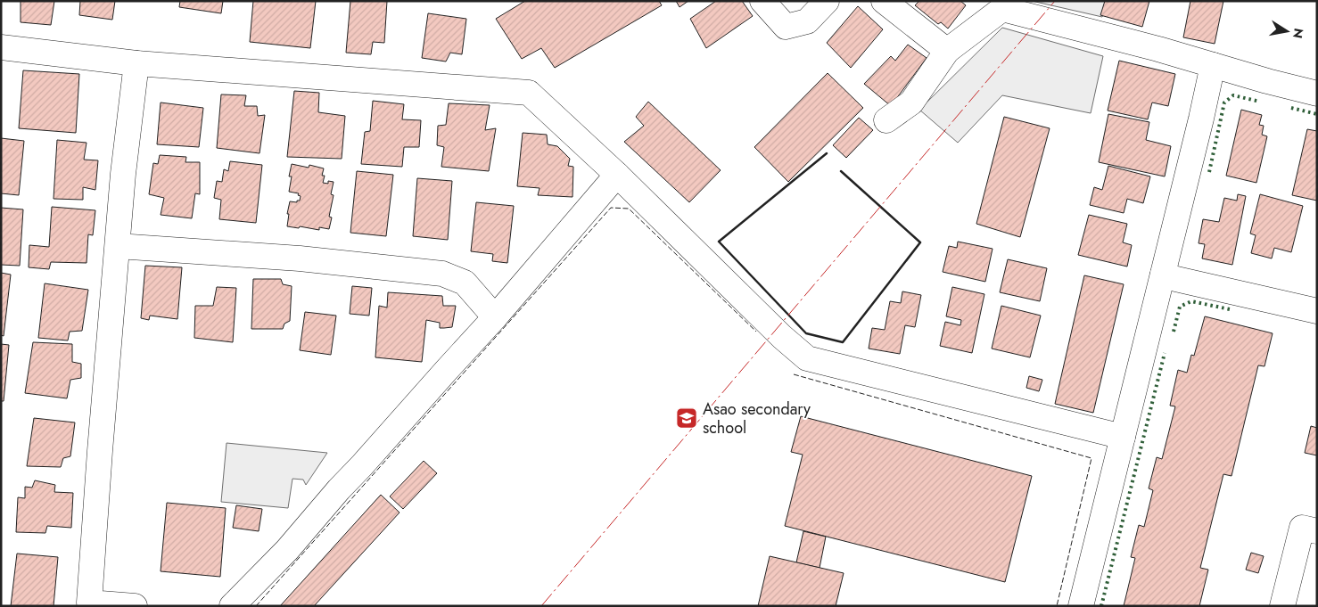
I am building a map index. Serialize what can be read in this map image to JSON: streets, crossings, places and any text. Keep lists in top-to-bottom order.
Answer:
{
  "places": {
    "school or university": ["Asao secondary school"]
  },
  "north": "right"
}
